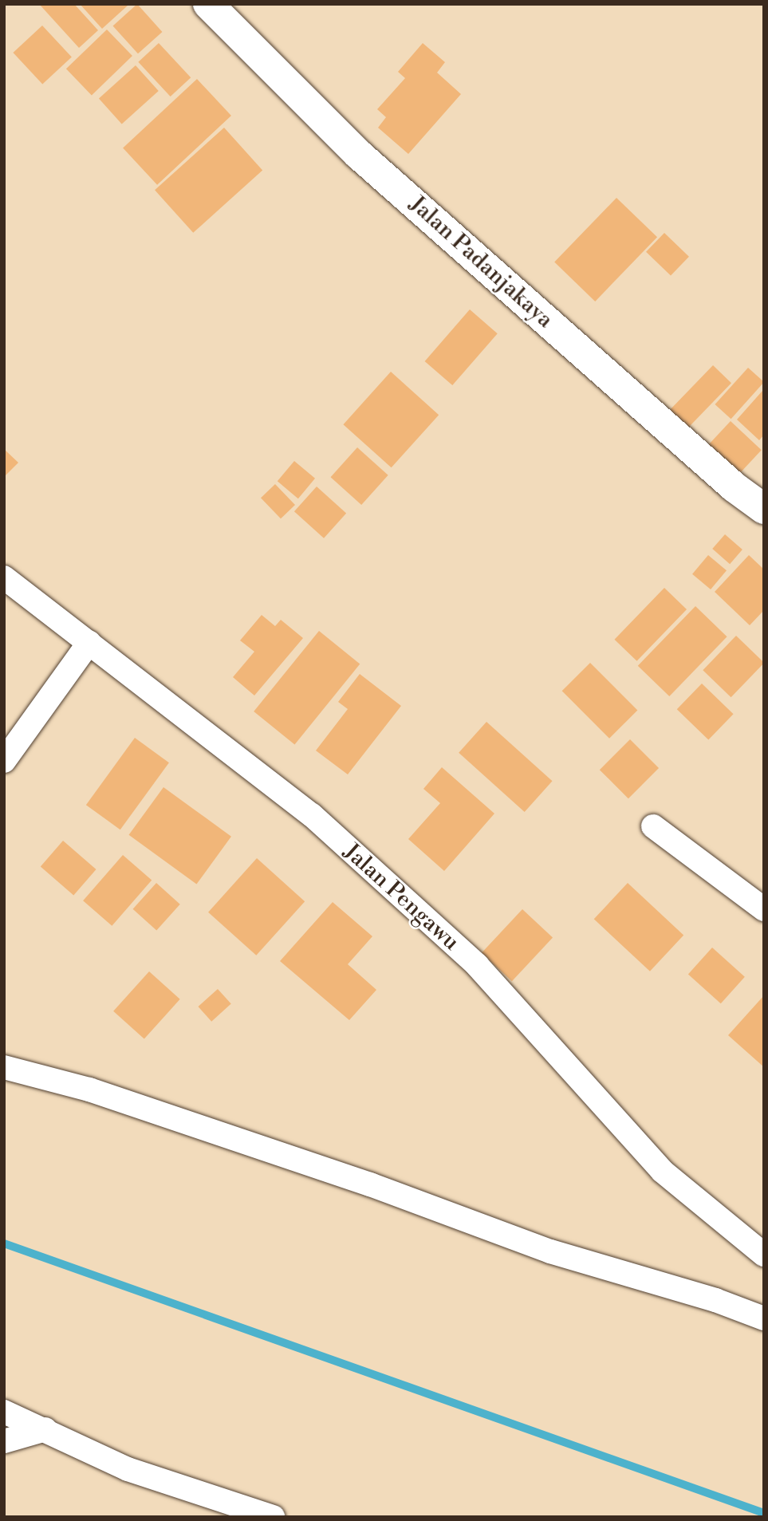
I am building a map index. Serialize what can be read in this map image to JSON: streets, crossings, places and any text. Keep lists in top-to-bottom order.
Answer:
{
  "streets": {
    "street": ["Jalan Padanjakaya", "Jalan Pengawu"]
  }
}
